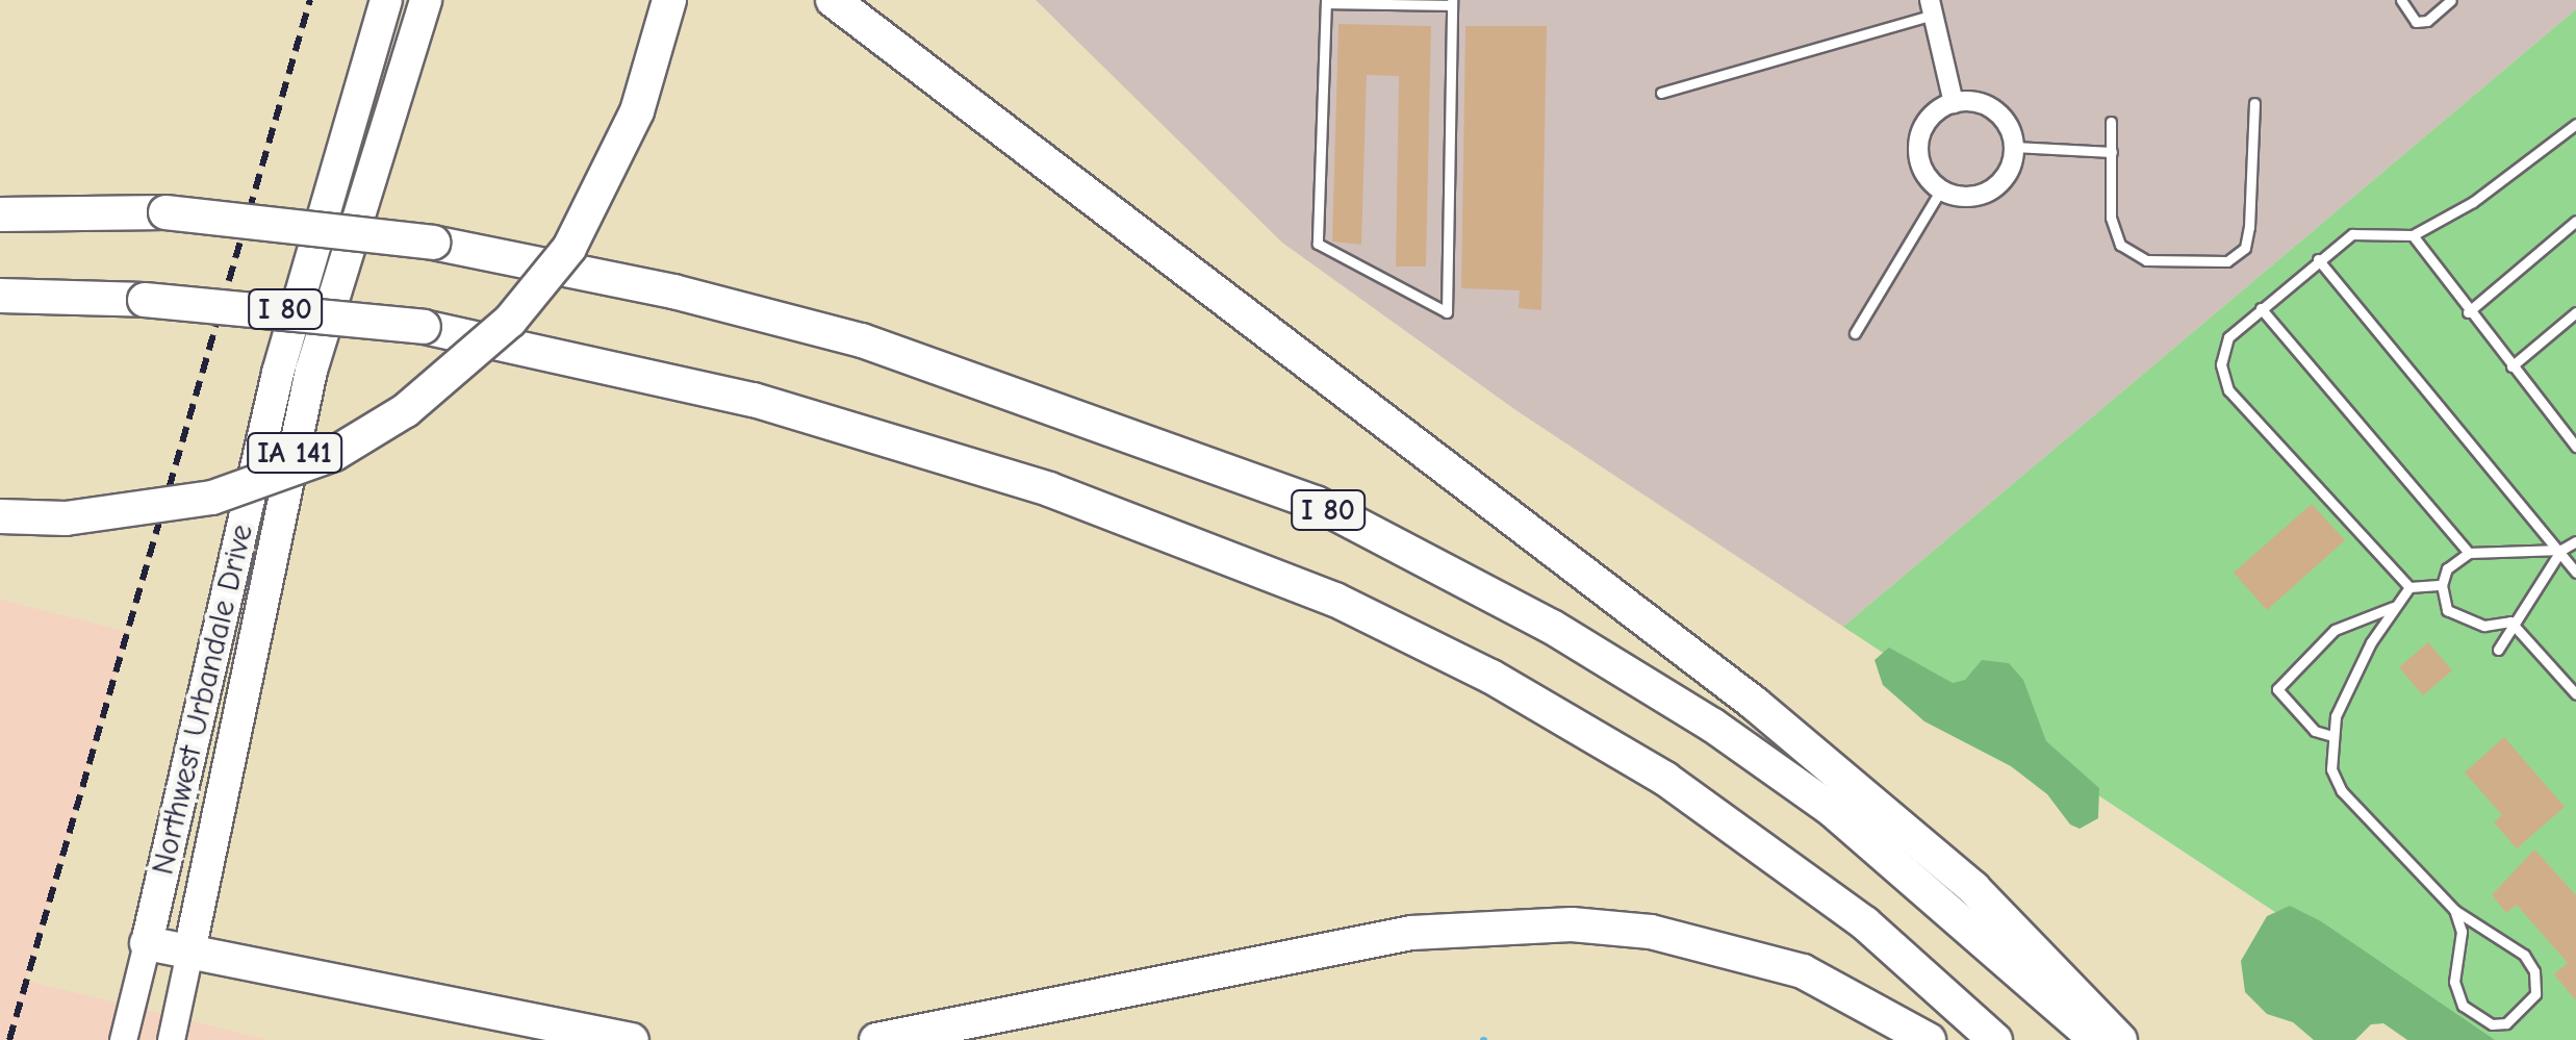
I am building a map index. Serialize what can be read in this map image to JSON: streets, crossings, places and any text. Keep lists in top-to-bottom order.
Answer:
{
  "streets": {
    "highway": ["I 80", "IA 141", "Northwest Urbandale Drive"]
  }
}
